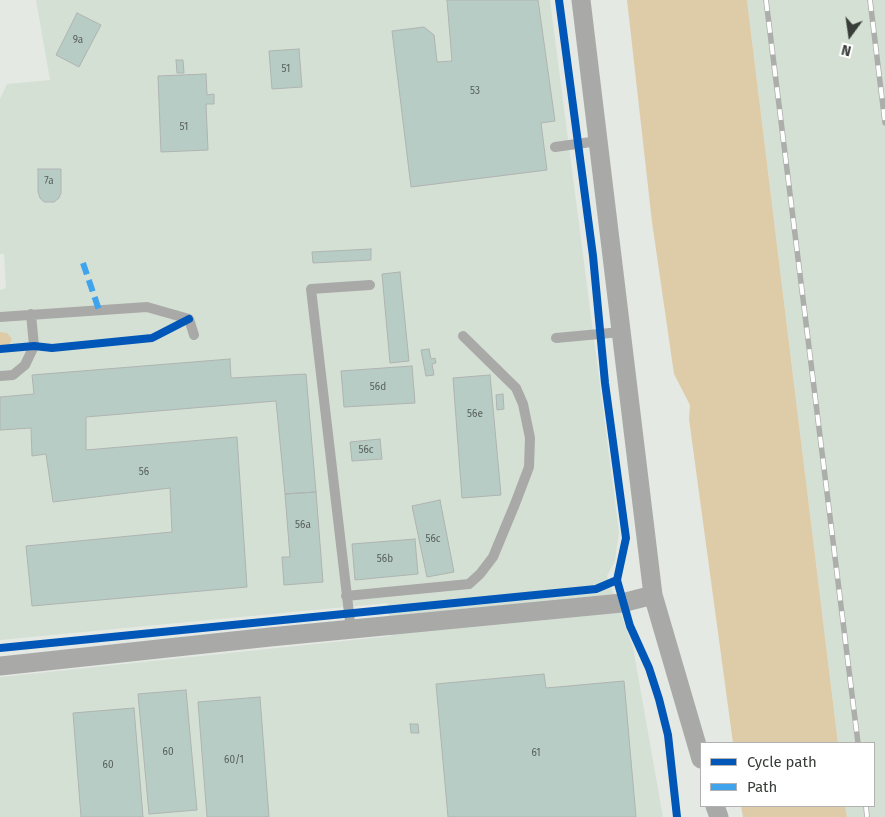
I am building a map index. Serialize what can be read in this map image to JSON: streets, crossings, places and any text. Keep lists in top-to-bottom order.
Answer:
{
  "house_numbers": [
    "9a",
    "51",
    "53",
    "51",
    "7a",
    "56d",
    "56e",
    "56c",
    "56",
    "56a",
    "56c",
    "56b",
    "60",
    "61",
    "60/1",
    "60"
  ],
  "legend": ["Cycle path", "Path"],
  "north": "bottom"
}
